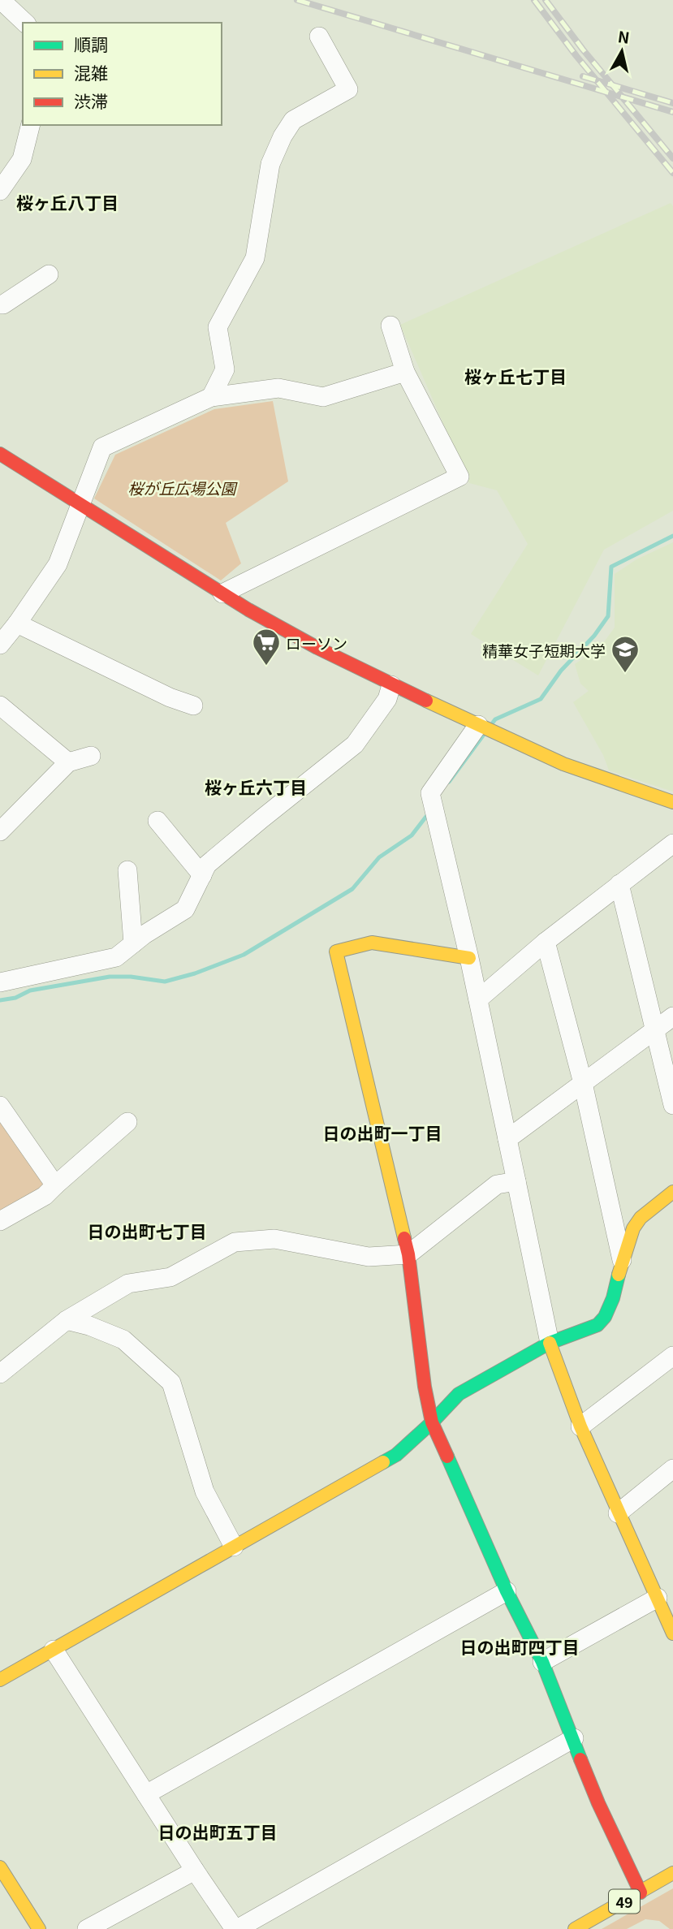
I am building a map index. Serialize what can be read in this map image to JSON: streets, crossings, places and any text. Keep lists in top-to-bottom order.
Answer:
{
  "streets": {
    "street": ["49"]
  },
  "districts": [
    "桜ヶ丘八丁目",
    "桜ヶ丘七丁目",
    "桜ヶ丘六丁目",
    "日の出町一丁目",
    "日の出町七丁目",
    "日の出町四丁目",
    "日の出町五丁目"
  ],
  "parks": ["桜が丘広場公園"],
  "places": {
    "supermarket": ["ローソン"],
    "school or university": ["精華女子短期大学"]
  },
  "legend": ["順調", "混雑", "渋滞"],
  "north": "top"
}
